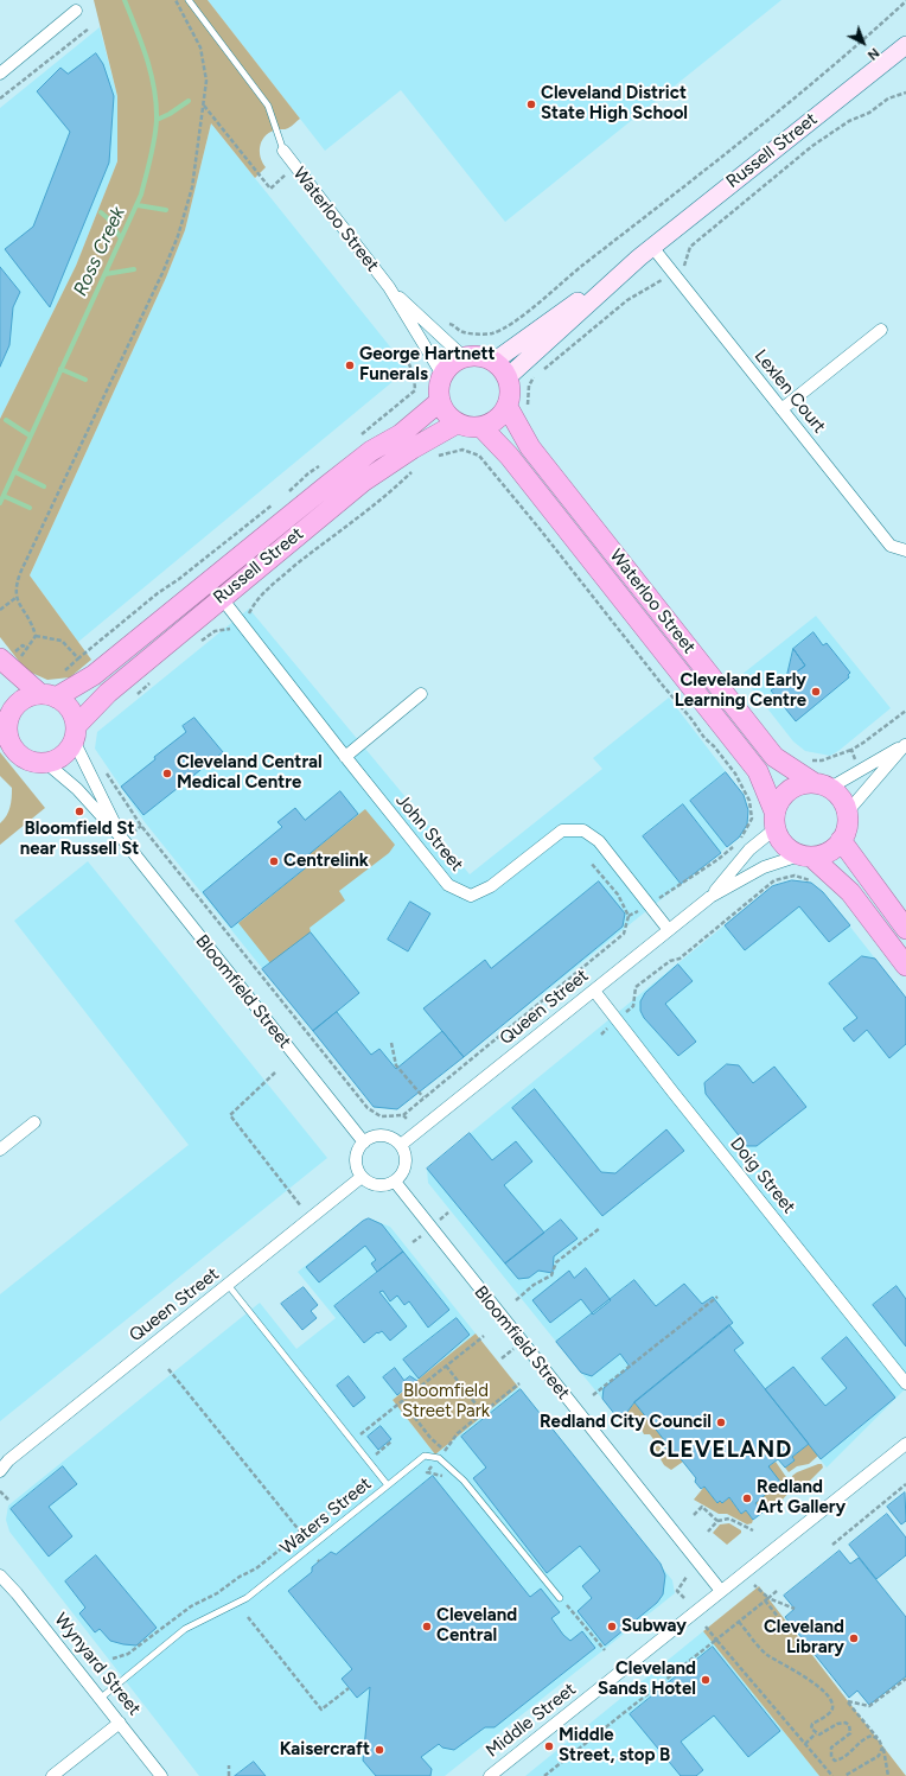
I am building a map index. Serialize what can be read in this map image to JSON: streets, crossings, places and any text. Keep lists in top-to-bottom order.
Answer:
{
  "streets": {
    "highway": ["Russell Street", "Waterloo Street"],
    "street": [
      "Lexlen Court",
      "John Street",
      "Bloomfield Street",
      "Queen Street",
      "Doig Street",
      "Wynyard Street",
      "Middle Street"
    ],
    "lane": ["Waters Street"]
  },
  "crossings": [
    ["Russell Street", "Waterloo Street"],
    ["Russell Street", "Lexlen Court"],
    ["Russell Street", "John Street"],
    ["Russell Street", "Bloomfield Street"],
    ["Waterloo Street", "Queen Street"],
    ["John Street", "Queen Street"],
    ["Bloomfield Street", "Queen Street"],
    ["Bloomfield Street", "Middle Street"],
    ["Queen Street", "Doig Street"],
    ["Queen Street", "Waters Street"],
    ["Waters Street", "Wynyard Street"]
  ],
  "districts": ["CLEVELAND"],
  "water": ["Ross Creek"],
  "parks": ["Bloomfield Street Park"],
  "places": [
    "Cleveland District State High School",
    "George Hartnett Funerals",
    "Cleveland Early Learning Centre",
    "Cleveland Central Medical Centre",
    "Bloomfield St near Russell St",
    "Centrelink",
    "Redland City Council",
    "Redland Art Gallery",
    "Cleveland Central",
    "Subway",
    "Cleveland Library",
    "Cleveland Sands Hotel",
    "Middle Street, stop B",
    "Kaisercraft"
  ],
  "north": "bottom right"
}
